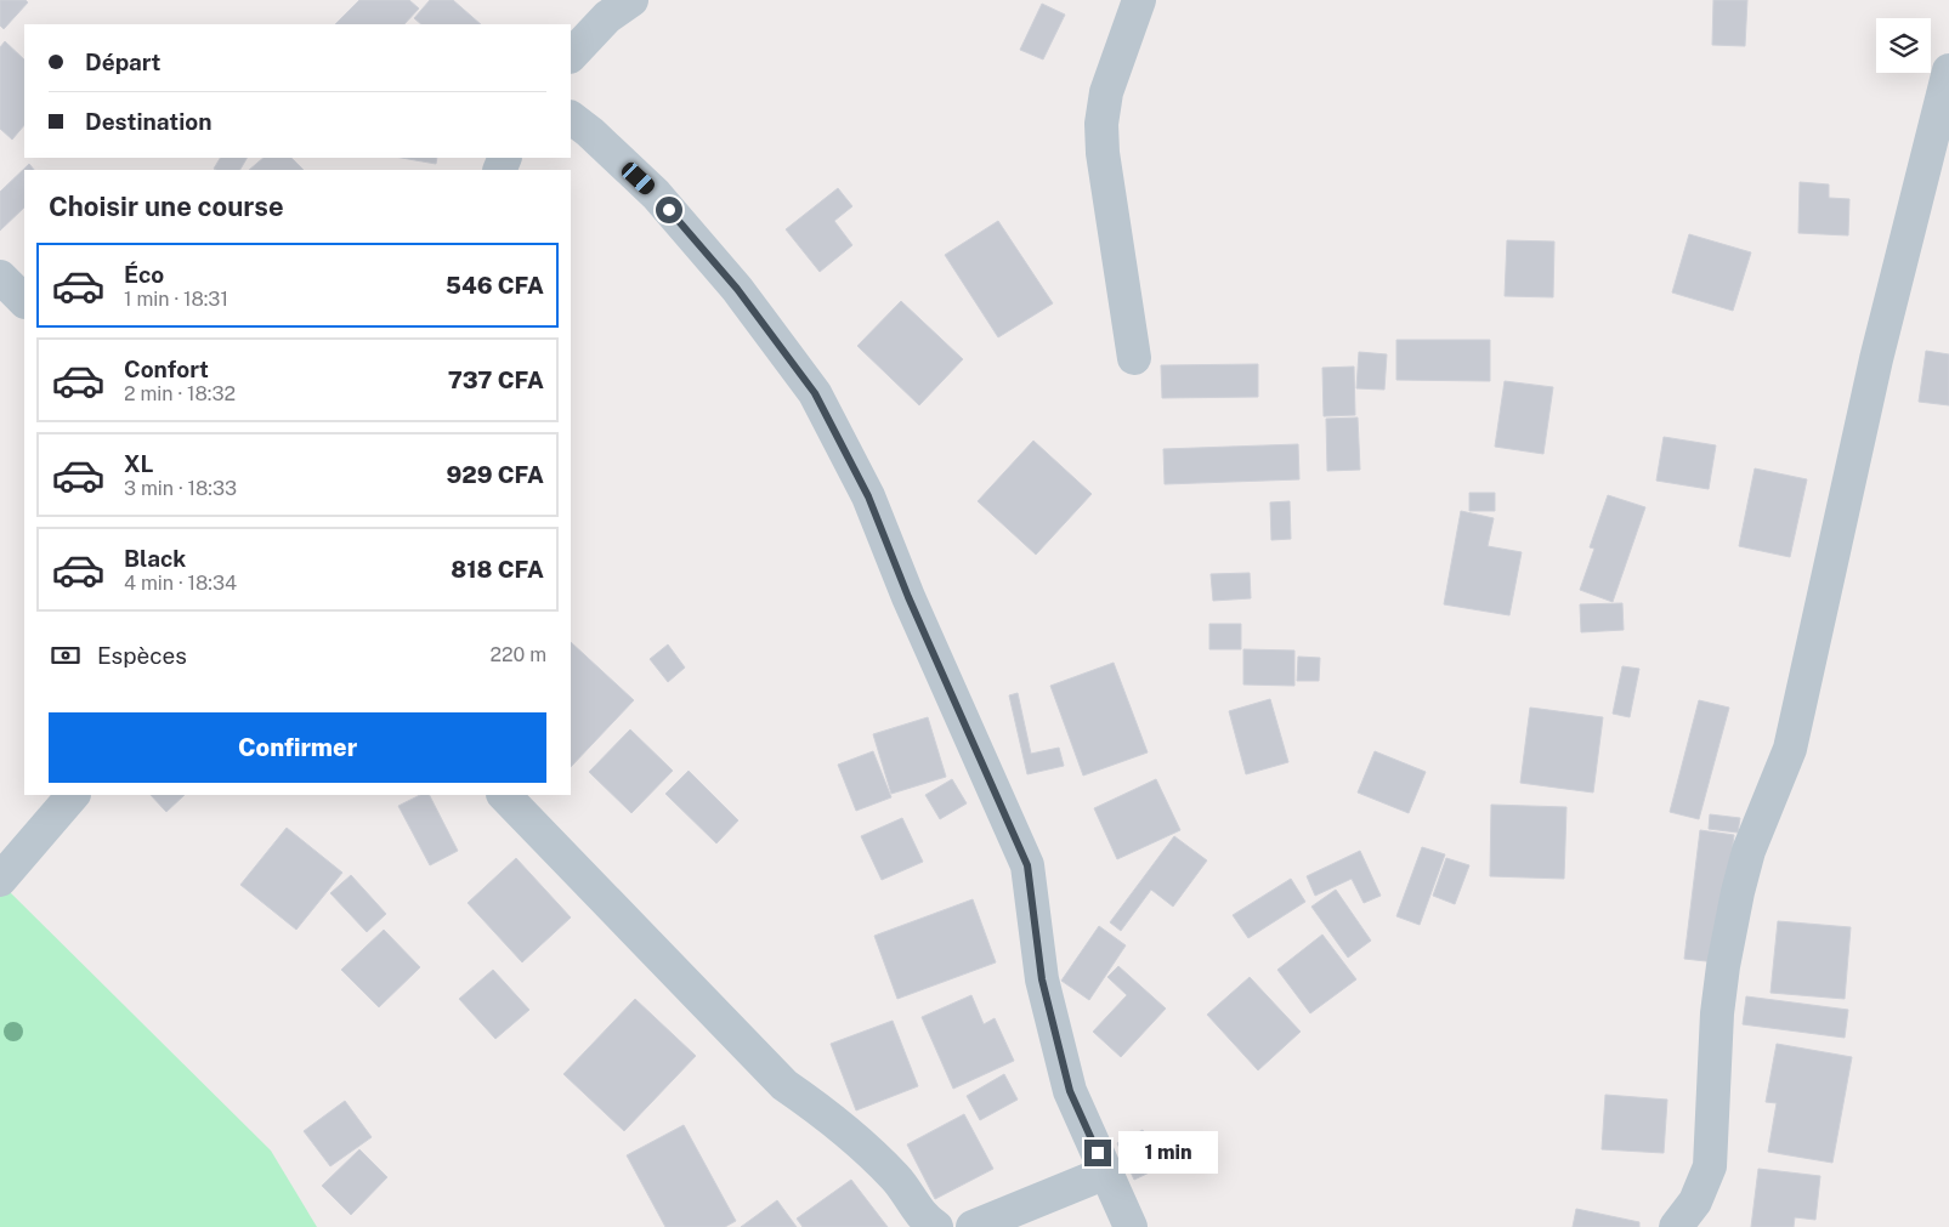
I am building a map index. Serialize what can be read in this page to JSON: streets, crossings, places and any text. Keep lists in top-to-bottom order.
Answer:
{
  "page": {
    "banner": ["Départ", "Destination"],
    "heading": "Choisir une course",
    "list": [
      {
        "name": "Éco",
        "note": "1 min · 18:31",
        "value": "546 CFA"
      },
      {
        "name": "Confort",
        "note": "2 min · 18:32",
        "value": "737 CFA"
      },
      {
        "name": "XL",
        "note": "3 min · 18:33",
        "value": "929 CFA"
      },
      {
        "name": "Black",
        "note": "4 min · 18:34",
        "value": "818 CFA"
      }
    ],
    "pay": ["Espèces", "220 m"],
    "buttons": "Confirmer",
    "bubble": "1 min"
  }
}
